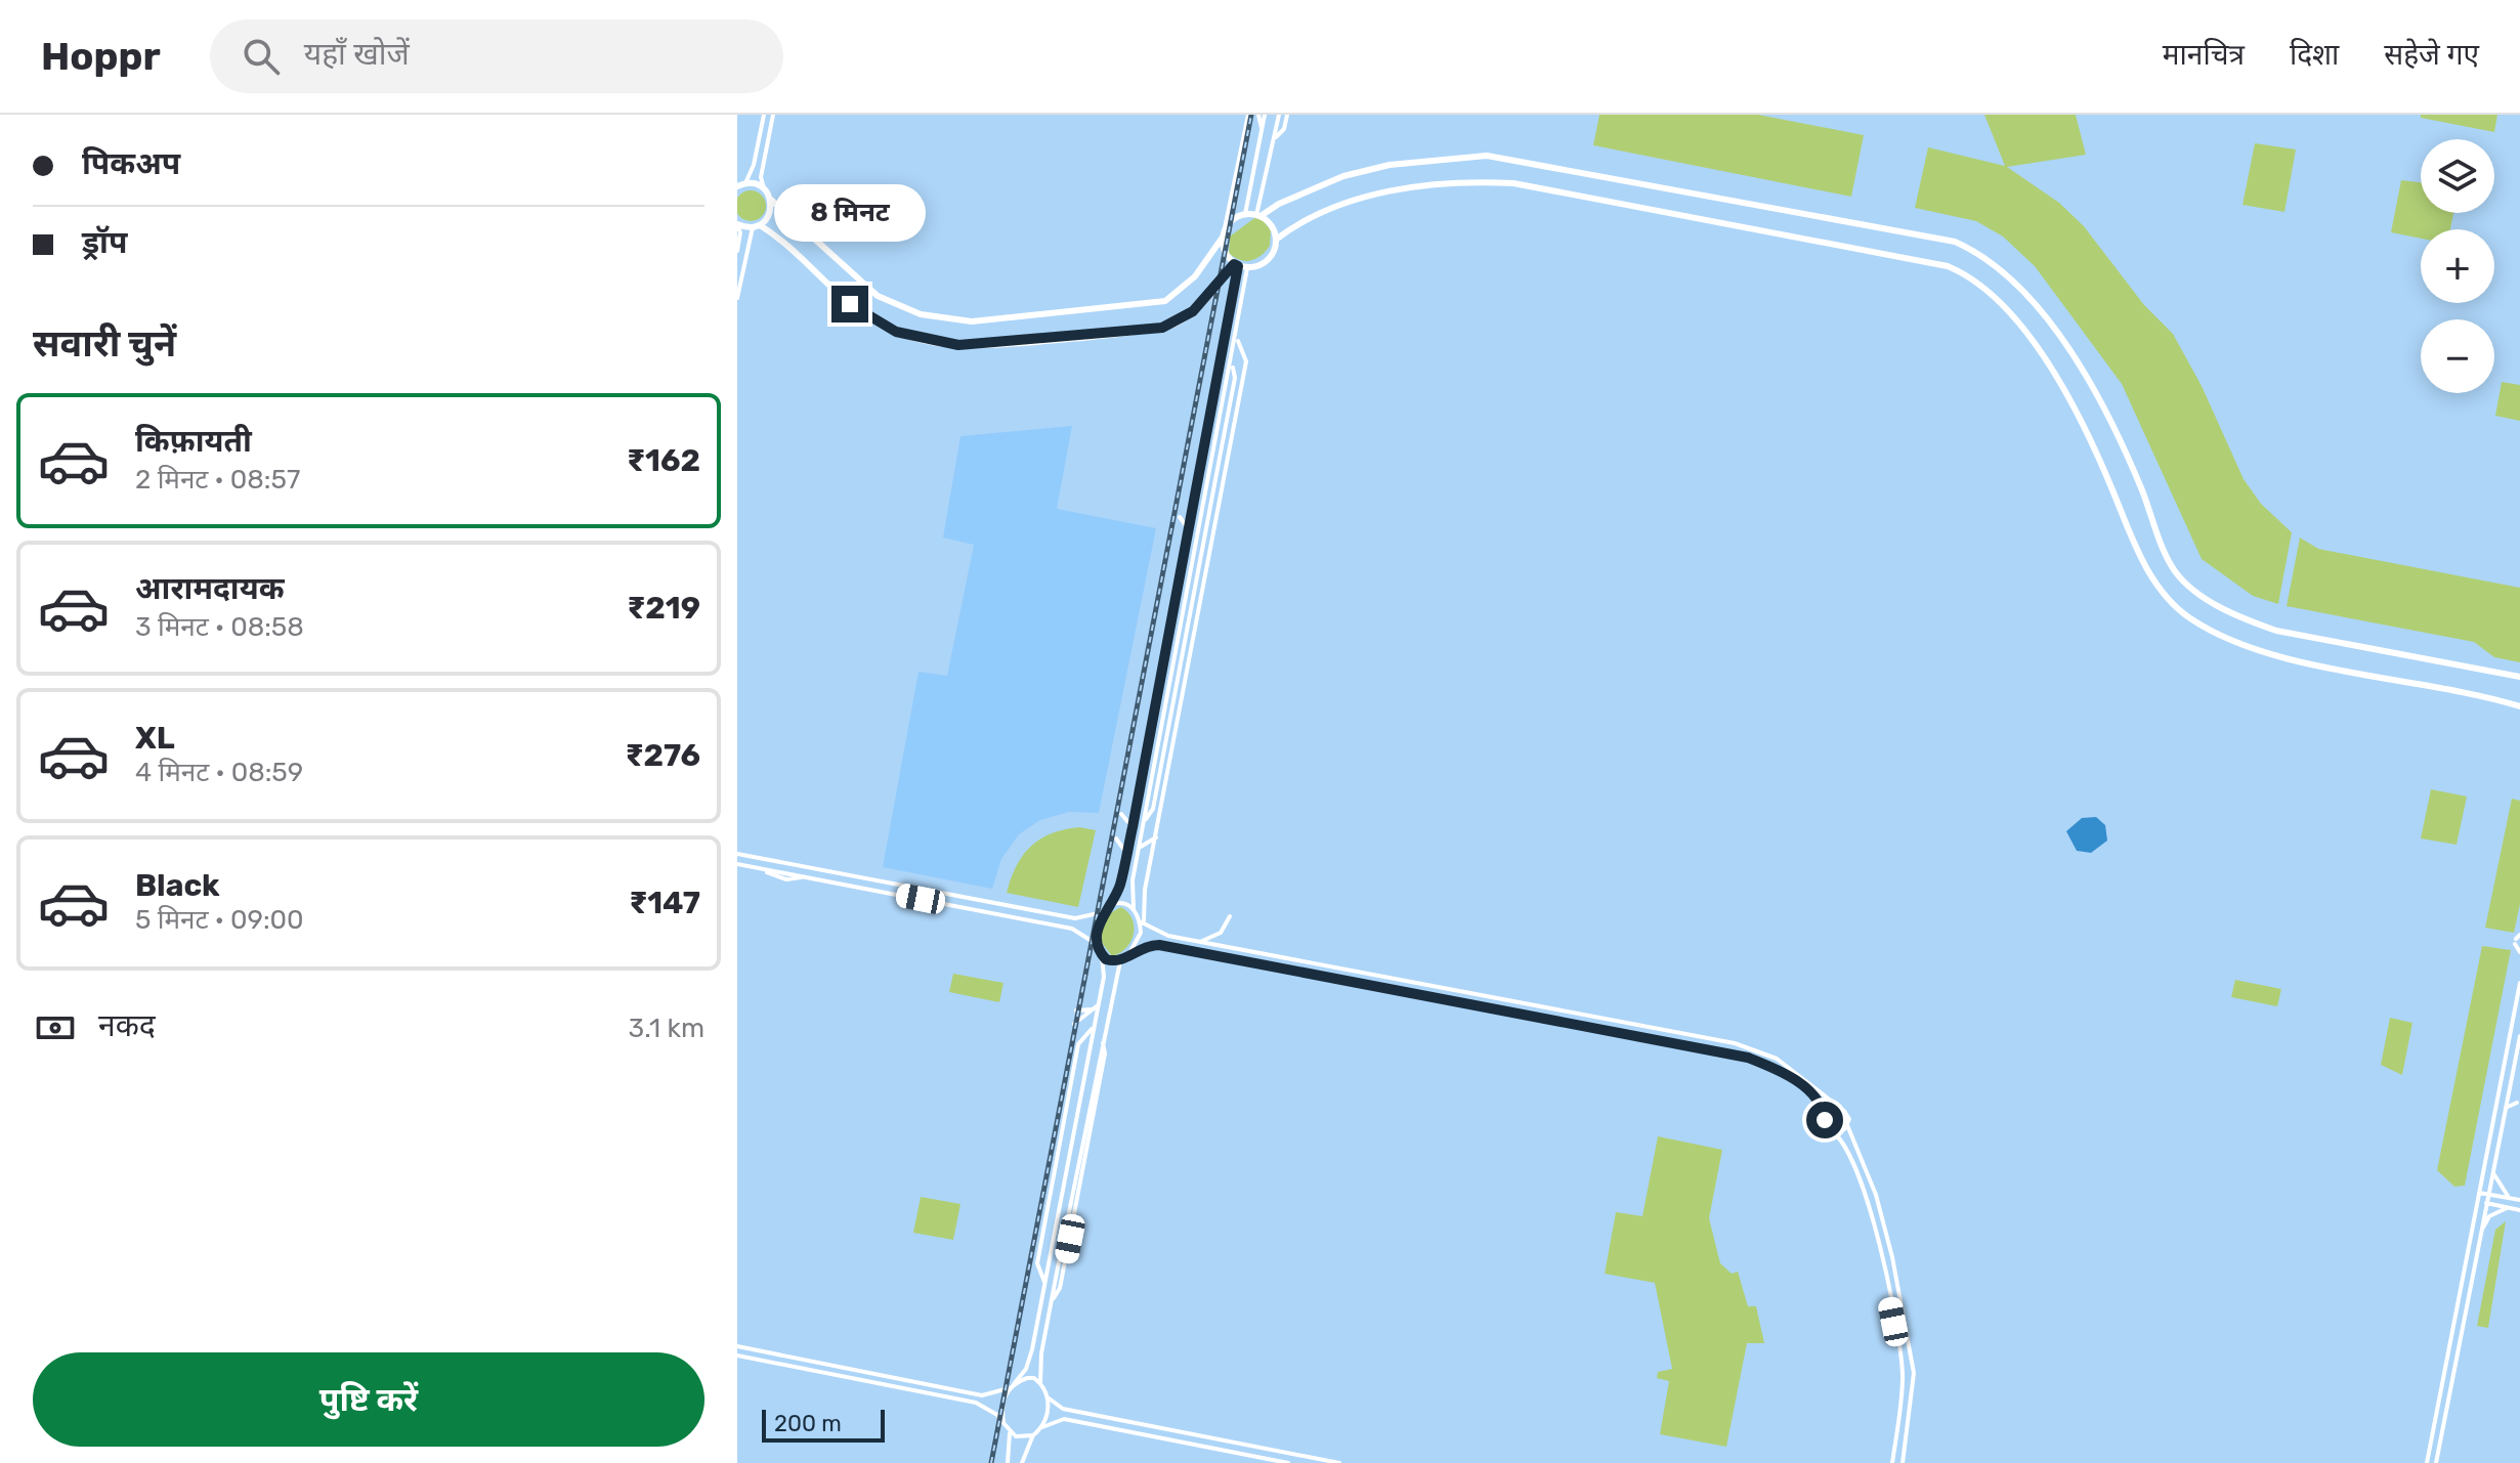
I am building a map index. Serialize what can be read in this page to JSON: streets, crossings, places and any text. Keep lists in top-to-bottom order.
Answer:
{
  "scale_bar": "200 m",
  "page": {
    "header": "Hoppr",
    "search": "यहाँ खोजें",
    "nav": ["मानचित्र", "दिशा", "सहेजे गए"],
    "banner": ["पिकअप", "ड्रॉप"],
    "map_buttons": ["+", "−"],
    "bubble": "8 मिनट",
    "heading": "सवारी चुनें",
    "list": [
      {
        "name": "किफ़ायती",
        "note": "2 मिनट · 08:57",
        "value": "₹162"
      },
      {
        "name": "आरामदायक",
        "note": "3 मिनट · 08:58",
        "value": "₹219"
      },
      {
        "name": "XL",
        "note": "4 मिनट · 08:59",
        "value": "₹276"
      },
      {
        "name": "Black",
        "note": "5 मिनट · 09:00",
        "value": "₹147"
      }
    ],
    "pay": ["नकद", "3.1 km"],
    "buttons": "पुष्टि करें",
    "scale": "200 m"
  }
}
